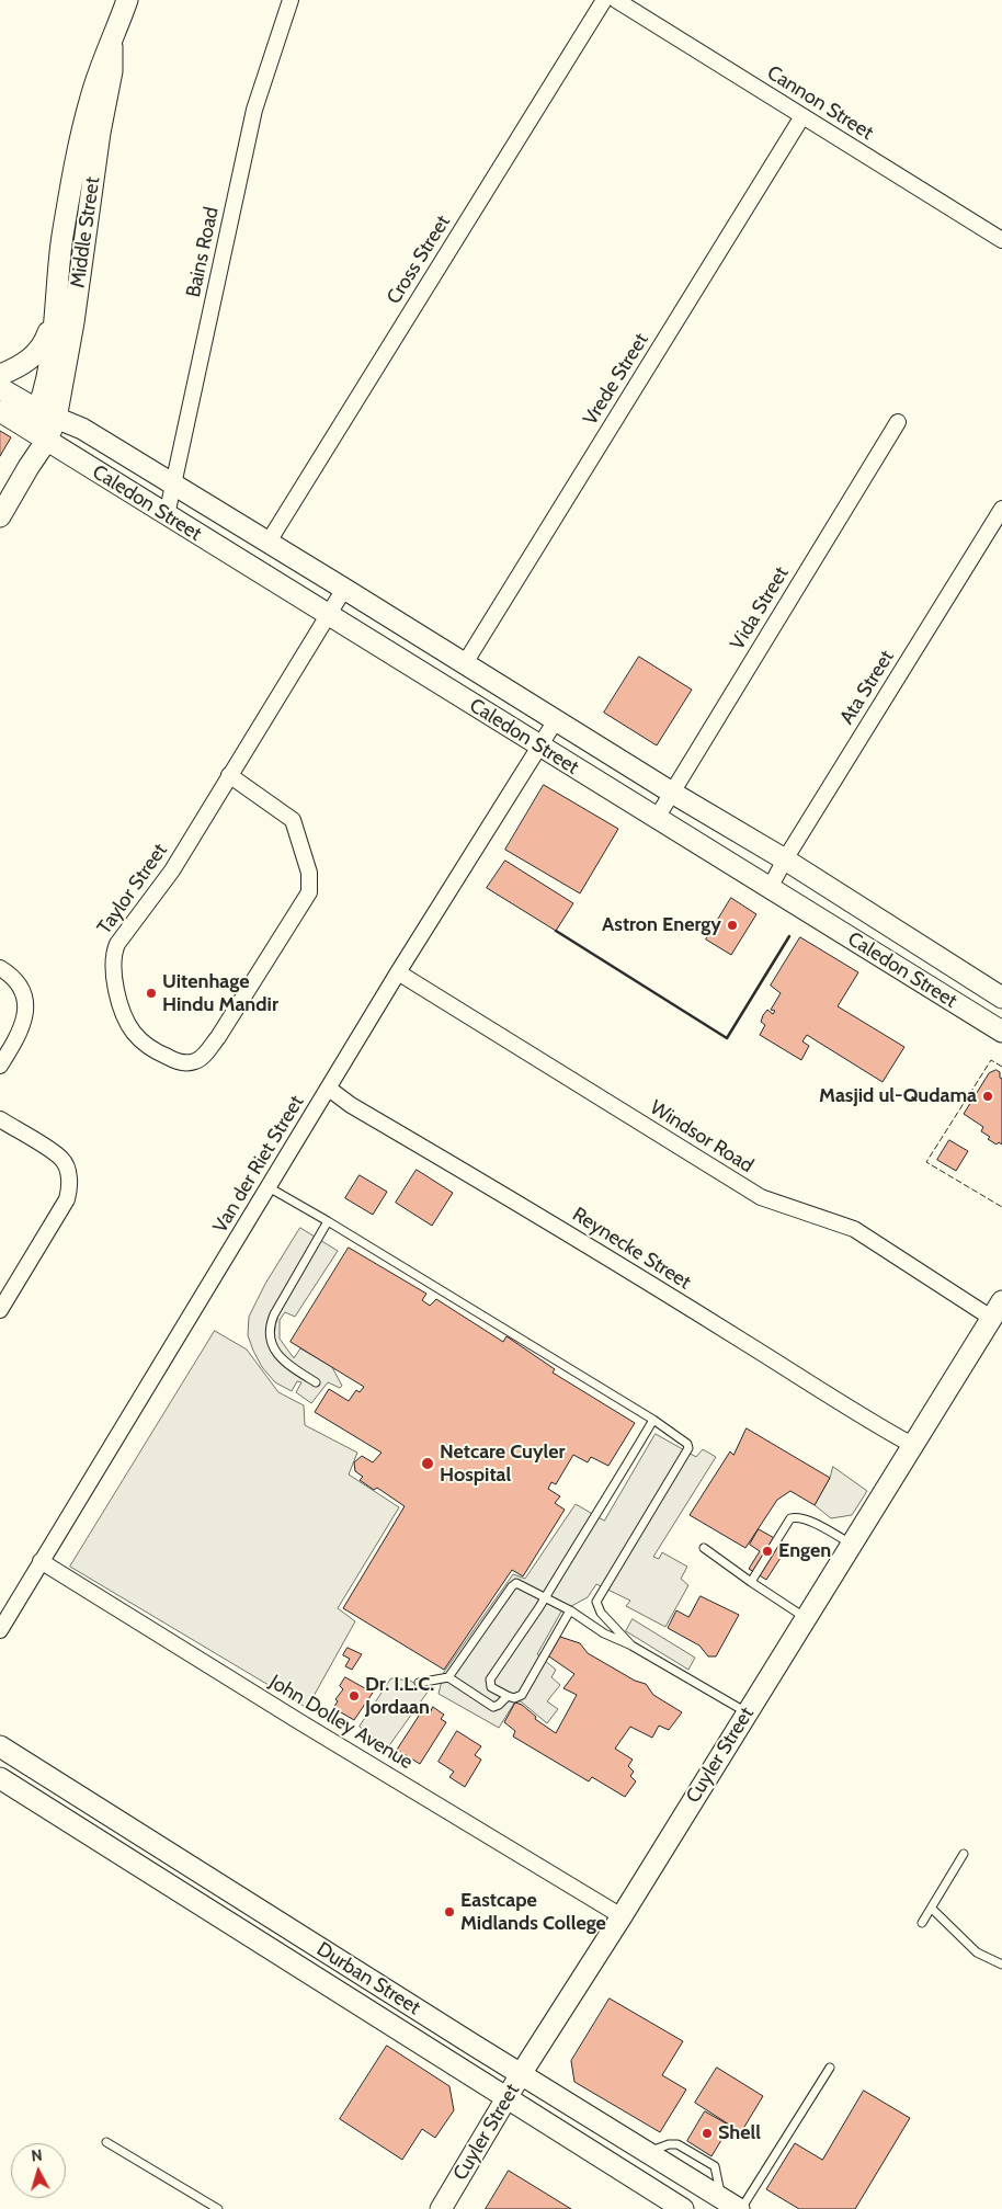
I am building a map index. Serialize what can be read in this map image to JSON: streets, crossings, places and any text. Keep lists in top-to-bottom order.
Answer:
{
  "streets": {
    "main road": [
      "Middle Street",
      "Caledon Street",
      "Cuyler Street",
      "Durban Street"
    ],
    "street": [
      "Cannon Street",
      "Bains Road",
      "Cross Street",
      "Vrede Street",
      "Vida Street",
      "Ata Street",
      "Taylor Street",
      "Windsor Road",
      "Van der Riet Street",
      "Reynecke Street",
      "John Dolley Avenue"
    ]
  },
  "crossings": [
    ["Cannon Street", "Vrede Street"],
    ["Middle Street", "Caledon Street"],
    ["Bains Road", "Caledon Street"],
    ["Cross Street", "Caledon Street"],
    ["Vrede Street", "Caledon Street"],
    ["Caledon Street", "Vida Street"],
    ["Caledon Street", "Ata Street"],
    ["Caledon Street", "Taylor Street"],
    ["Caledon Street", "Van der Riet Street"],
    ["Windsor Road", "Van der Riet Street"],
    ["Windsor Road", "Cuyler Street"],
    ["Van der Riet Street", "Reynecke Street"],
    ["Van der Riet Street", "John Dolley Avenue"],
    ["Reynecke Street", "Cuyler Street"],
    ["John Dolley Avenue", "Cuyler Street"],
    ["Cuyler Street", "Durban Street"]
  ],
  "places": [
    "Astron Energy",
    "Uitenhage Hindu Mandir",
    "Masjid ul-Qudama",
    "Netcare Cuyler Hospital",
    "Engen",
    "Dr. I.L.C. Jordaan",
    "Eastcape Midlands College",
    "Shell"
  ],
  "north": "top"
}
